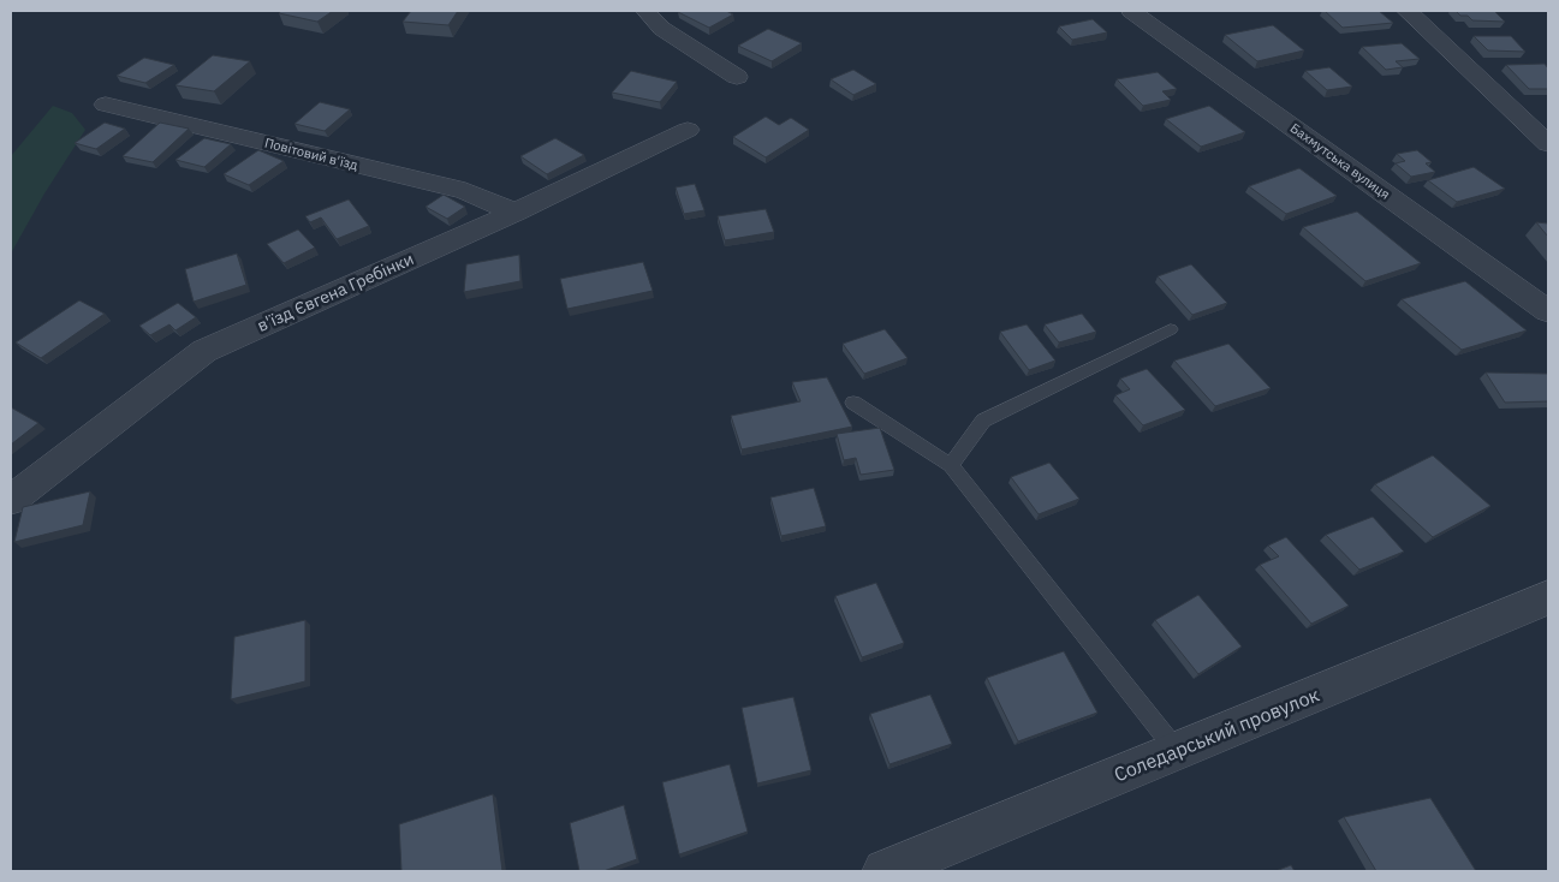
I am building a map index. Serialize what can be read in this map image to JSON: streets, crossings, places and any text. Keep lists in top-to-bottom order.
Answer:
{
  "streets": {
    "street": [
      "Повітовий в'їзд",
      "Бахмутська вулиця",
      "в'їзд Євгена Гребінки",
      "Соледарський провулок"
    ]
  },
  "crossings": [
    ["Повітовий в'їзд", "в'їзд Євгена Гребінки"]
  ]
}
